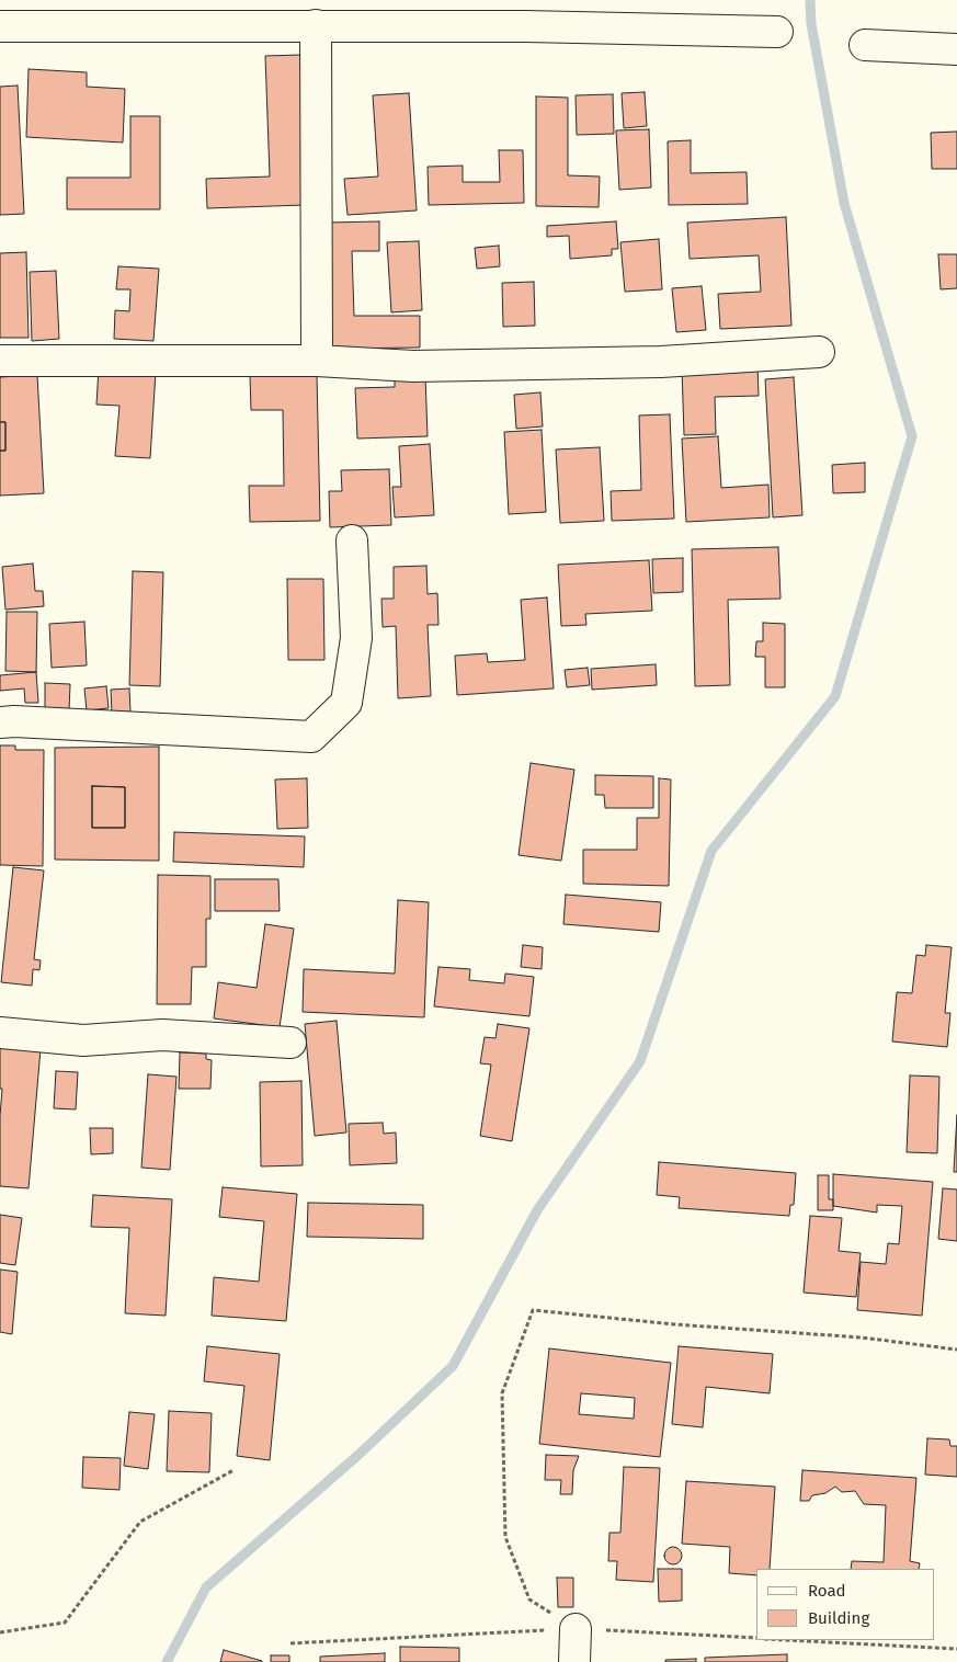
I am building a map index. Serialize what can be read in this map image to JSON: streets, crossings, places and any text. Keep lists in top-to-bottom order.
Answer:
{
  "legend": ["Road", "Building"]
}
